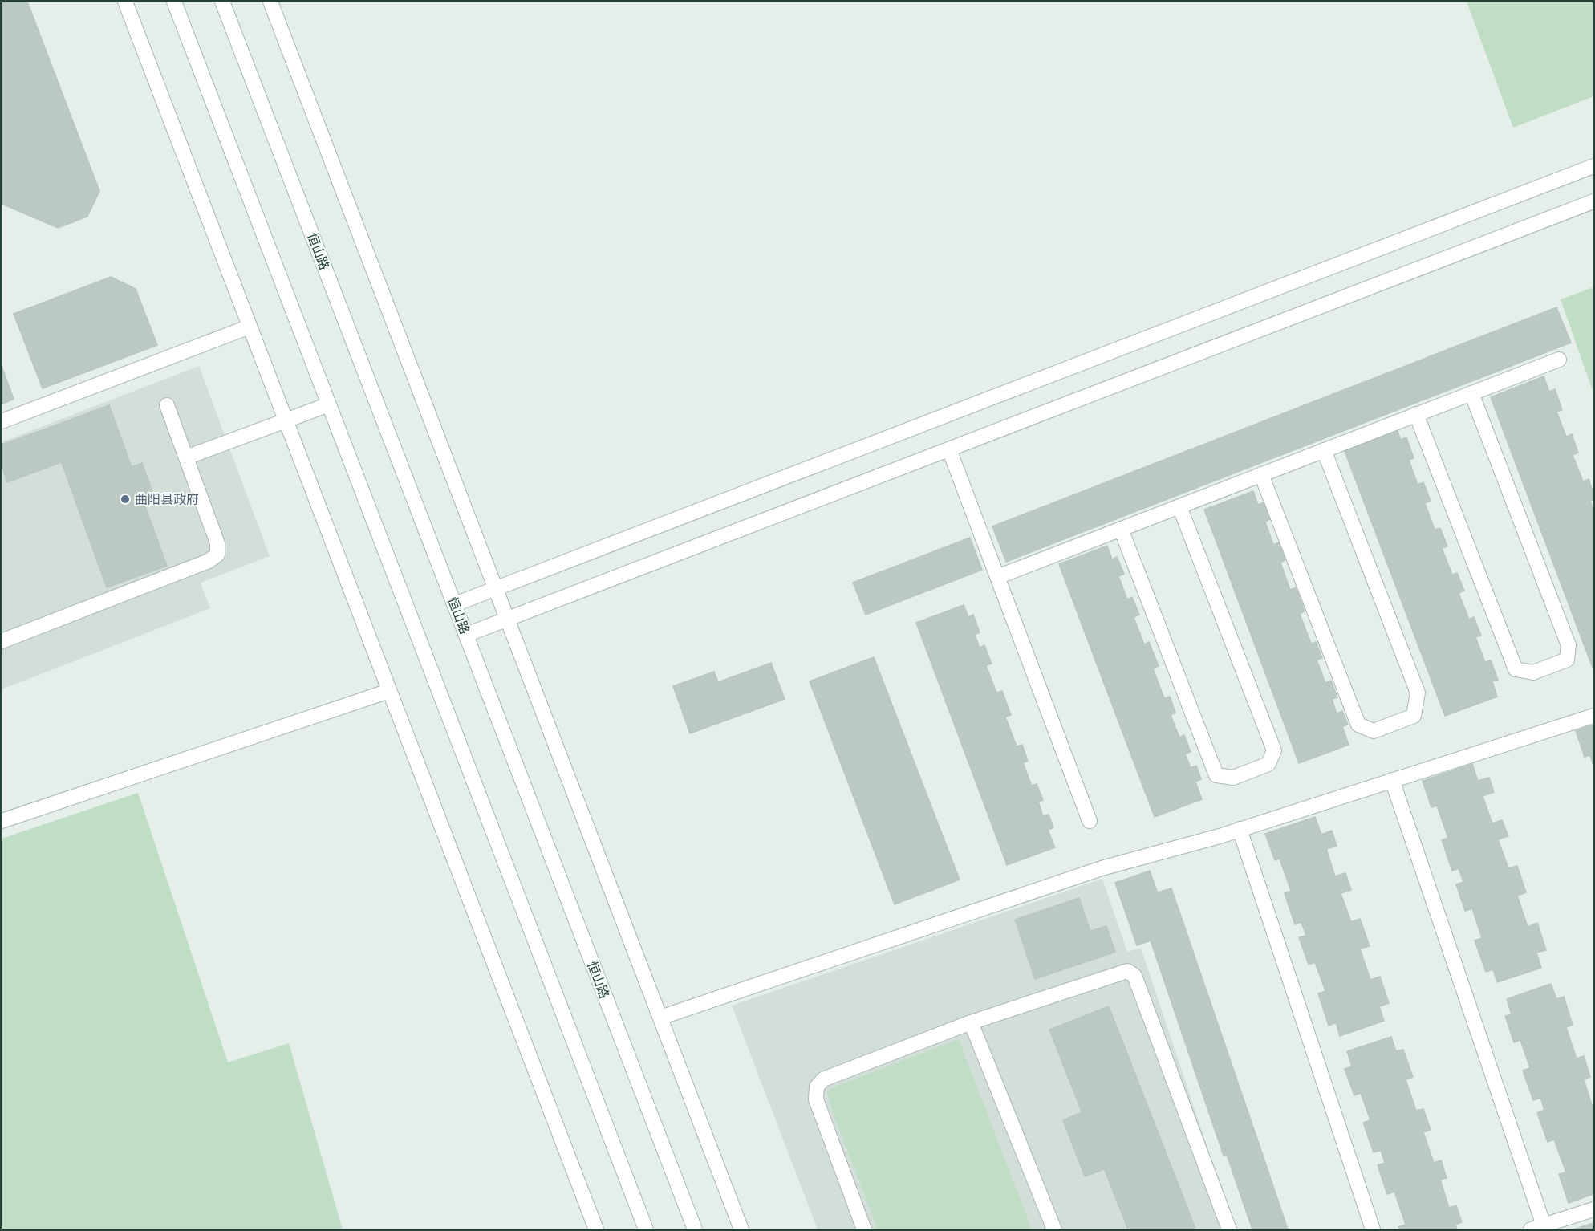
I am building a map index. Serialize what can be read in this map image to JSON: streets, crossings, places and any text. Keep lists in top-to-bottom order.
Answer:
{
  "streets": {
    "street": ["恒山路"]
  },
  "places": ["曲阳县政府"]
}
